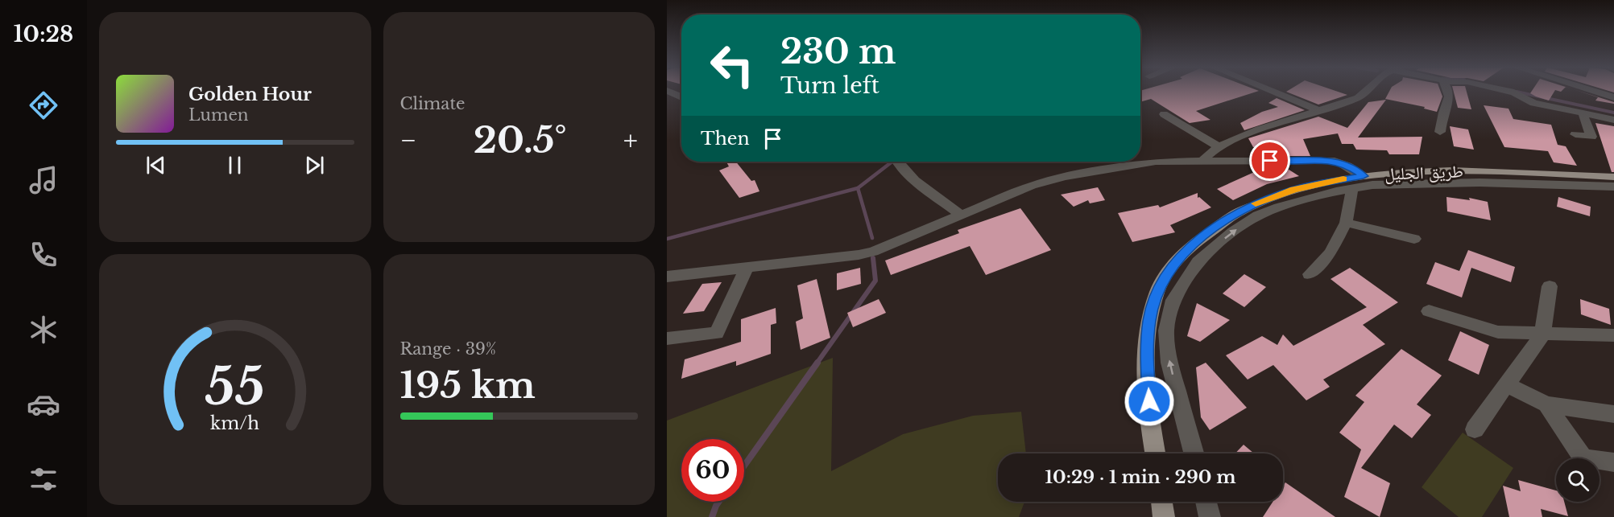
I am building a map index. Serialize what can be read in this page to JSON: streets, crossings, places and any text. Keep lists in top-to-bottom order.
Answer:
{
  "streets": {
    "main road": ["طريق الجليل"]
  },
  "page": {
    "tabs": "10:28",
    "tile": [
      "Climate",
      ["Range · 39%", "195 km"]
    ],
    "turn": ["230 m", "Turn left"],
    "song": ["Golden Hour", "Lumen"],
    "then": "Then",
    "heat": ["−", "20.5°", "+"],
    "limit": "60",
    "trip": "10:29 · 1 min · 290 m",
    "gauge": ["55", "km/h"]
  }
}
